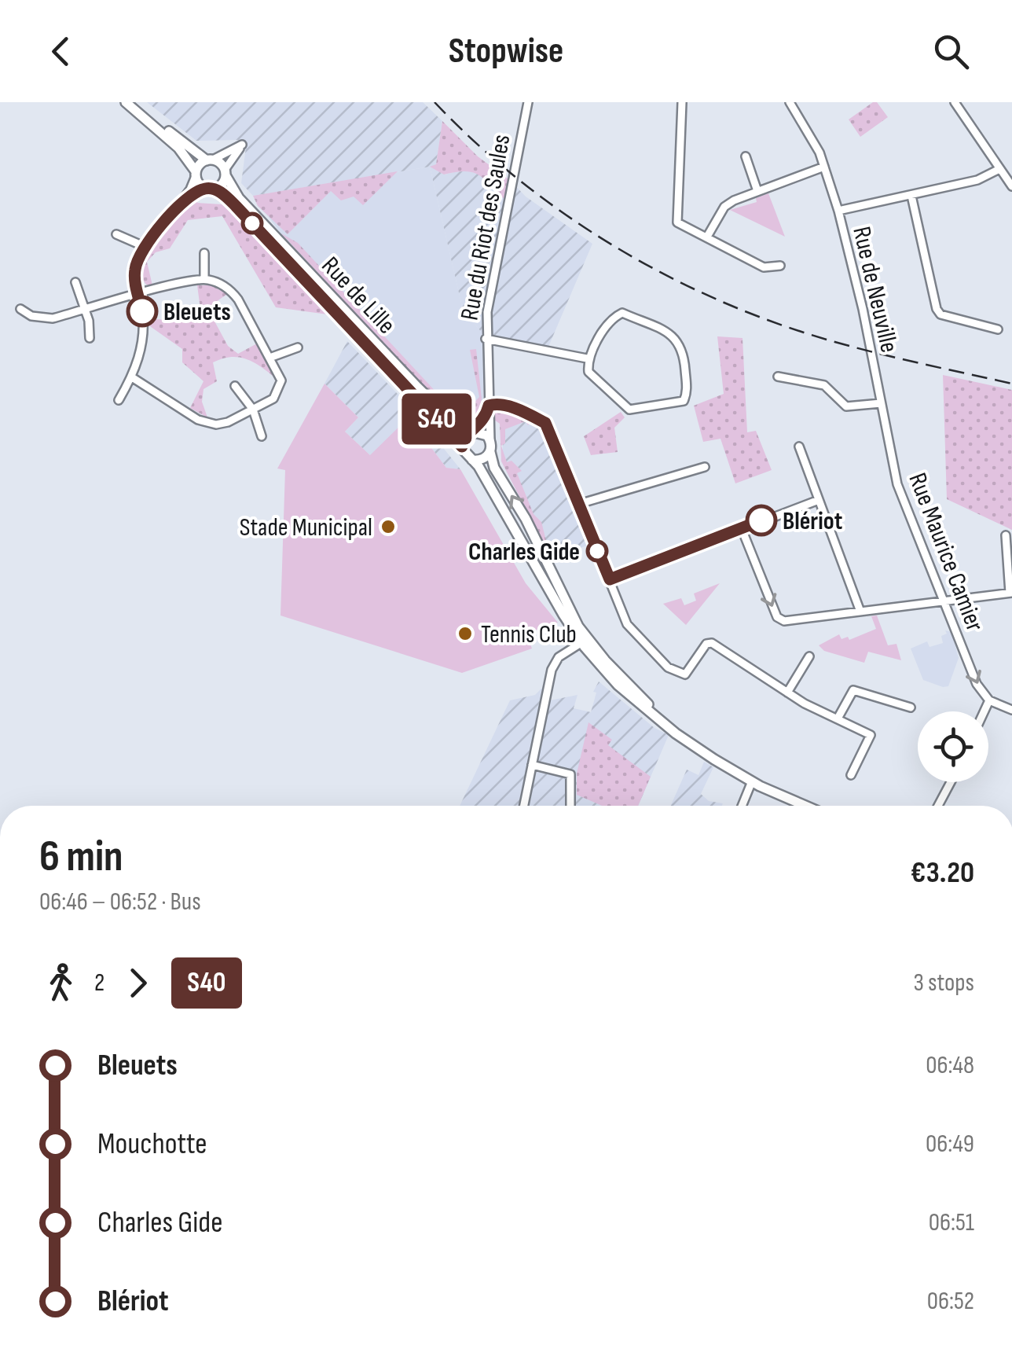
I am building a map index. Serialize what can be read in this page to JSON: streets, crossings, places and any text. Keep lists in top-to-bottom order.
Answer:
{
  "streets": {
    "main road": ["Rue de Lille"],
    "street": ["Rue du Riot des Saules", "Rue de Neuville", "Rue Maurice Camier"]
  },
  "crossings": [
    ["Rue du Riot des Saules", "Rue de Lille"],
    ["Rue de Neuville", "Rue Maurice Camier"]
  ],
  "places": [
    "Bleuets",
    "Blériot",
    "Stade Municipal",
    "Charles Gide",
    "Tennis Club"
  ],
  "lines": ["bus line S40"],
  "page": {
    "header": "Stopwise",
    "on_map": "S40",
    "heading": ["6 min", "06:46 – 06:52 · Bus", "€3.20"],
    "legs": ["2", "S40", "3 stops"],
    "list": [
      {
        "name": "Bleuets",
        "value": "06:48"
      },
      {
        "name": "Mouchotte",
        "value": "06:49"
      },
      {
        "name": "Charles Gide",
        "value": "06:51"
      },
      {
        "name": "Blériot",
        "value": "06:52"
      }
    ]
  }
}
